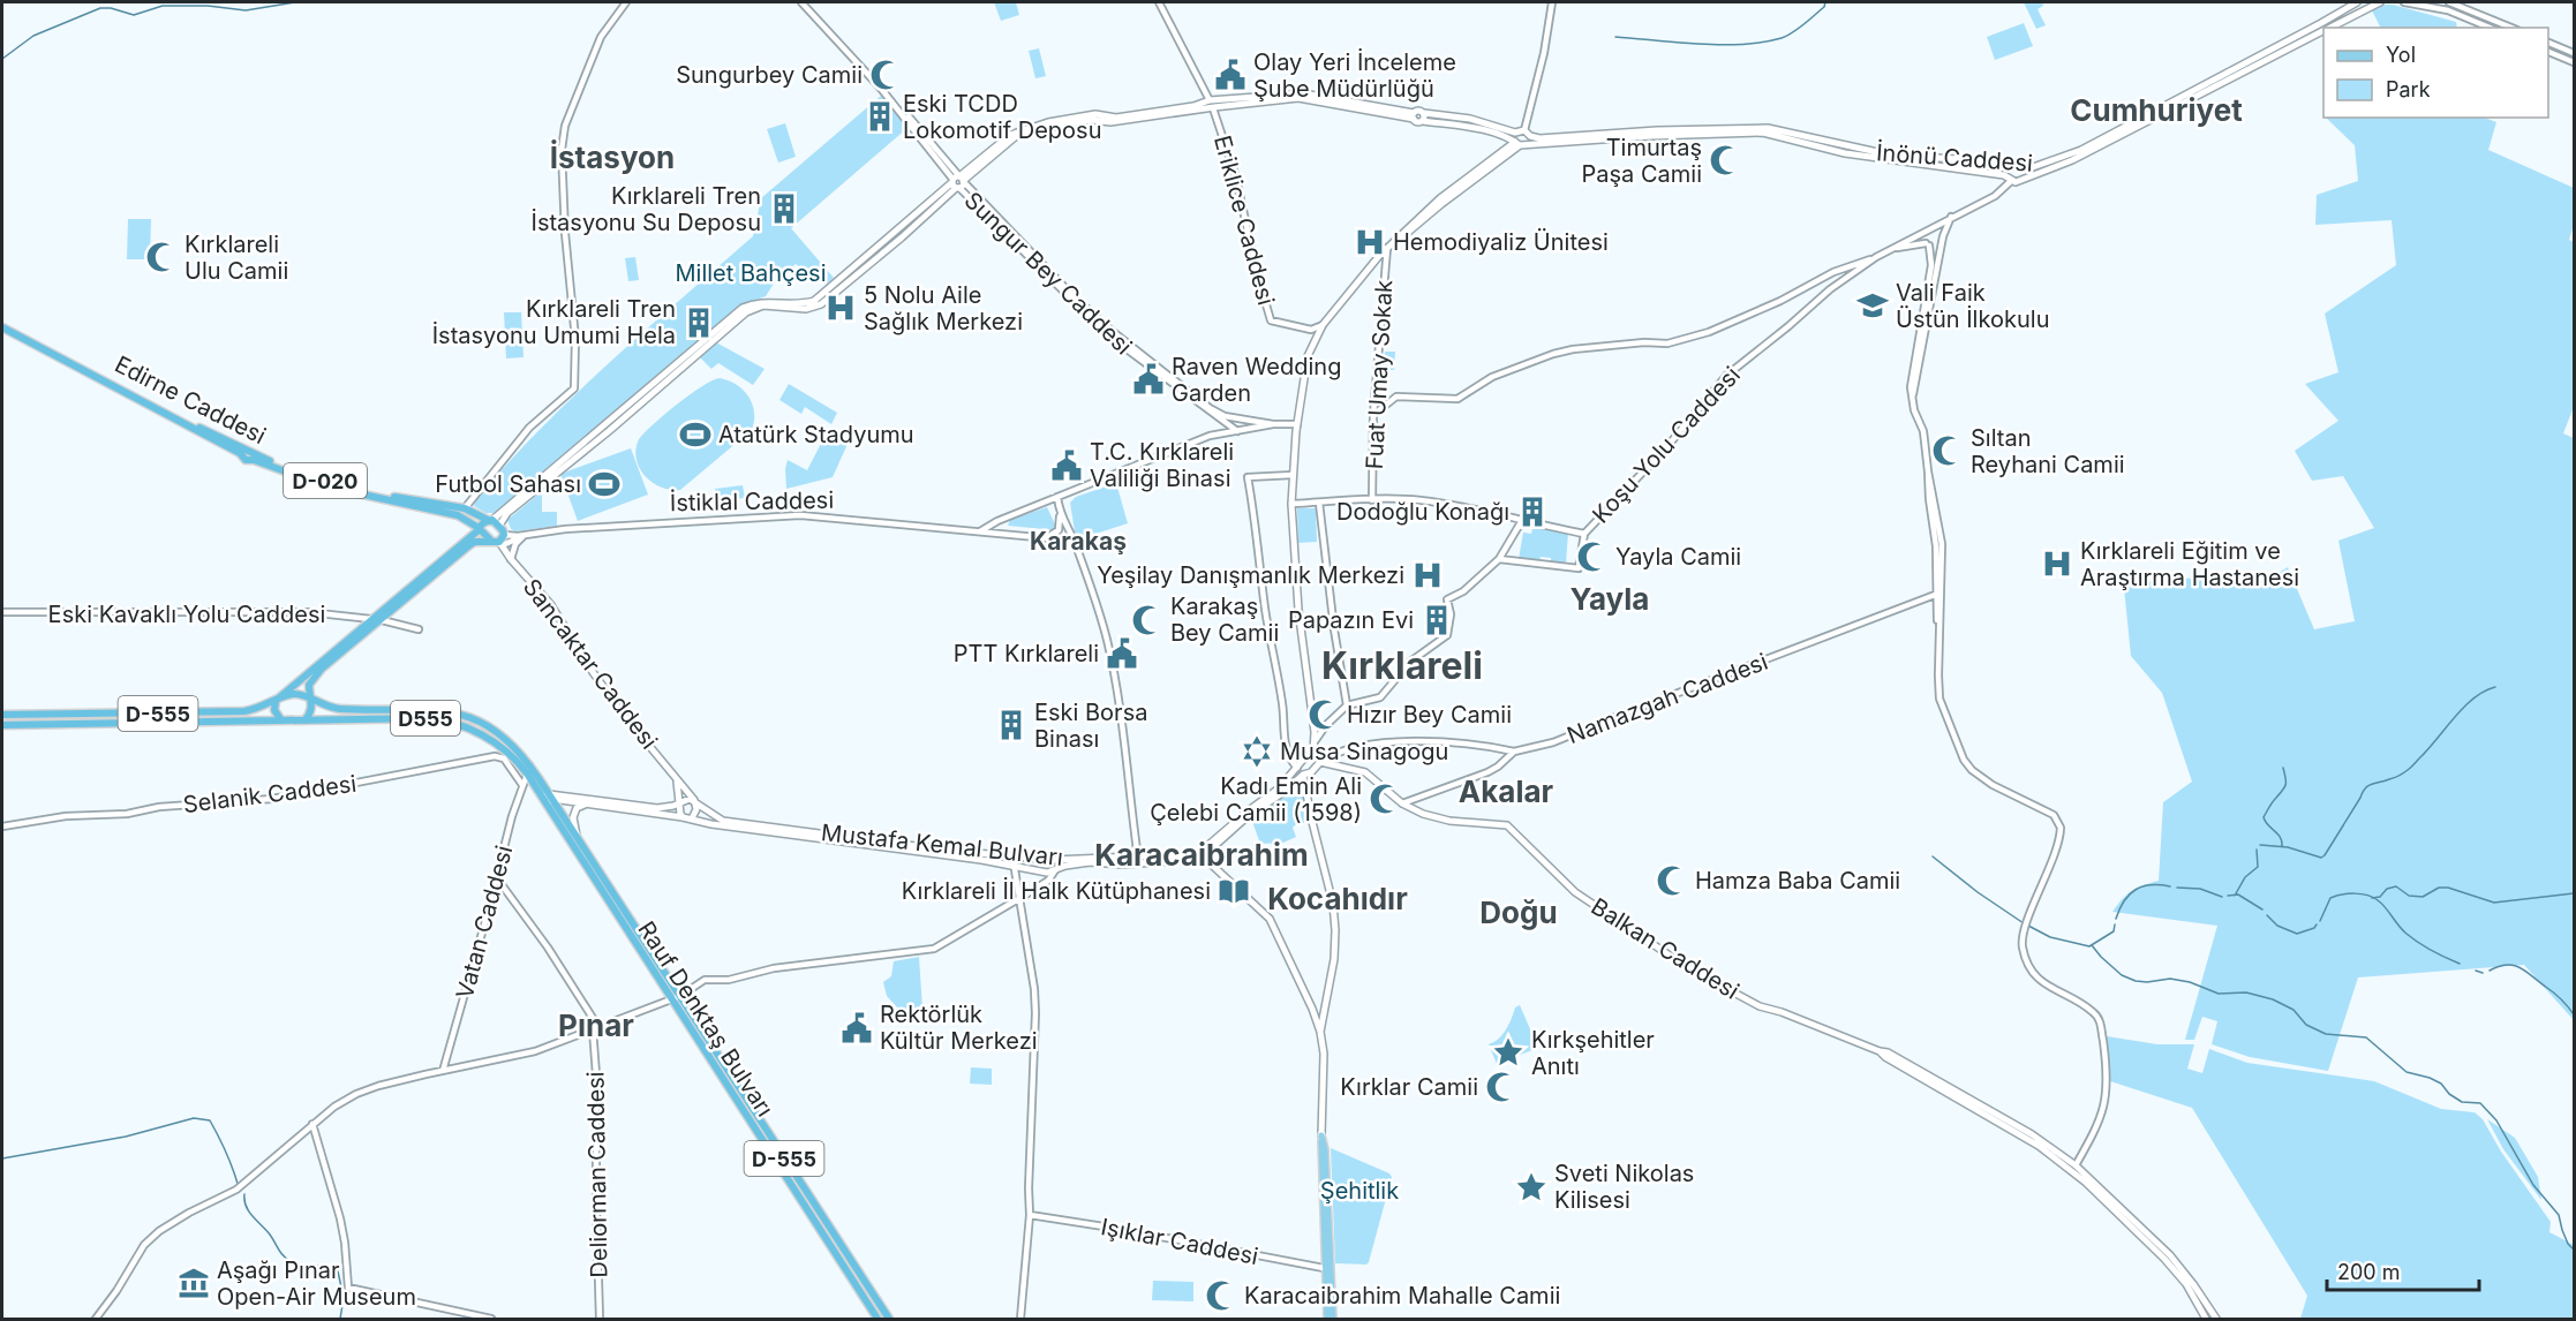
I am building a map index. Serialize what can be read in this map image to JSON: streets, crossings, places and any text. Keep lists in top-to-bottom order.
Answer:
{
  "streets": {
    "highway": [
      "Edirne Caddesi",
      "D-020",
      "D-555",
      "D555",
      "Rauf Denktaş Bulvarı"
    ],
    "main road": [
      "İnönü Caddesi",
      "Sancaktar Caddesi",
      "Mustafa Kemal Bulvarı",
      "Balkan Caddesi"
    ],
    "street": [
      "Eriklice Caddesi",
      "Sungur Bey Caddesi",
      "Fuat Umay Sokak",
      "Koşu Yolu Caddesi",
      "İstiklal Caddesi",
      "Eski Kavaklı Yolu Caddesi",
      "Namazgah Caddesi",
      "Selanik Caddesi",
      "Vatan Caddesi",
      "Deliorman Caddesi",
      "Işıklar Caddesi"
    ]
  },
  "crossings": [
    ["İnönü Caddesi", "Koşu Yolu Caddesi"],
    ["Fuat Umay Sokak", "Koşu Yolu Caddesi"],
    ["Edirne Caddesi", "D-020"],
    ["Sancaktar Caddesi", "Mustafa Kemal Bulvarı"],
    ["Namazgah Caddesi", "Balkan Caddesi"],
    ["D-555", "D555"],
    ["D-555", "Mustafa Kemal Bulvarı"],
    ["D-555", "Rauf Denktaş Bulvarı"],
    ["D555", "Vatan Caddesi"],
    ["D555", "Rauf Denktaş Bulvarı"],
    ["Selanik Caddesi", "Vatan Caddesi"],
    ["Mustafa Kemal Bulvarı", "Rauf Denktaş Bulvarı"],
    ["Vatan Caddesi", "Rauf Denktaş Bulvarı"],
    ["Vatan Caddesi", "Deliorman Caddesi"]
  ],
  "districts": [
    "Cumhuriyet",
    "İstasyon",
    "Karakaş",
    "Yayla",
    "Kırklareli",
    "Akalar",
    "Karacaibrahim",
    "Kocahıdır",
    "Doğu",
    "Pınar"
  ],
  "parks": ["Millet Bahçesi", "Şehitlik"],
  "places": {
    "mosque": [
      "Sungurbey Camii",
      "Timurtaş Paşa Camii",
      "Kırklareli Ulu Camii",
      "Sıltan Reyhani Camii",
      "Yayla Camii",
      "Karakaş Bey Camii",
      "Hızır Bey Camii",
      "Kadı Emin Ali Çelebi Camii (1598)",
      "Hamza Baba Camii",
      "Kırklar Camii",
      "Karacaibrahim Mahalle Camii"
    ],
    "public building": [
      "Olay Yeri İnceleme Şube Müdürlüğü",
      "Raven Wedding Garden",
      "T.C. Kırklareli Valiliği Binasi",
      "PTT Kırklareli",
      "Rektörlük Kültür Merkezi"
    ],
    "building": [
      "Eski TCDD Lokomotif Deposu",
      "Kırklareli Tren İstasyonu Su Deposu",
      "Kırklareli Tren İstasyonu Umumi Hela",
      "Dodoğlu Konağı",
      "Papazın Evi",
      "Eski Borsa Binası"
    ],
    "hospital": [
      "Hemodiyaliz Ünitesi",
      "5 Nolu Aile Sağlık Merkezi",
      "Kırklareli Eğitim ve Araştırma Hastanesi",
      "Yeşilay Danışmanlık Merkezi"
    ],
    "school or university": ["Vali Faik Üstün İlkokulu"],
    "sports": ["Atatürk Stadyumu", "Futbol Sahası"],
    "synagogue": ["Musa Sinagogu"],
    "library": ["Kırklareli İl Halk Kütüphanesi"],
    "place": ["Kırkşehitler Anıtı", "Sveti Nikolas Kilisesi"],
    "museum": ["Aşağı Pınar Open-Air Museum"]
  },
  "legend": ["Yol", "Park"],
  "scale_bar": "200 m"
}
